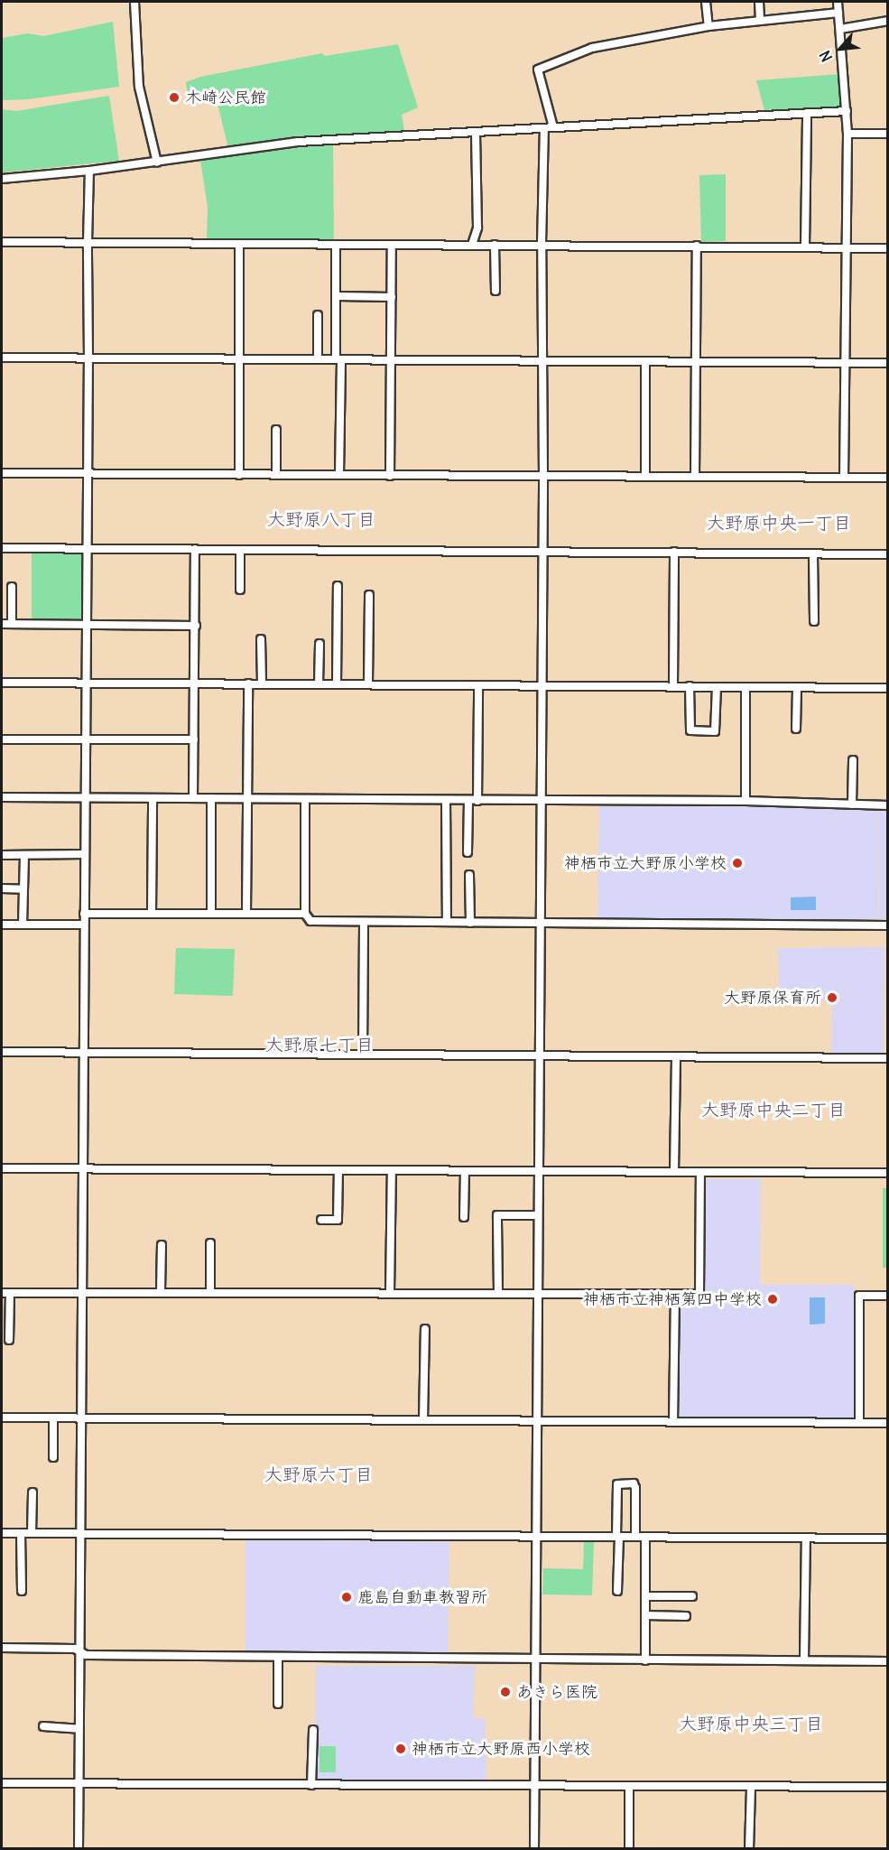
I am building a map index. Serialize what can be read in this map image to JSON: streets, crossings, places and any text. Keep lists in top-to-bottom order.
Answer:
{
  "districts": [
    "大野原八丁目",
    "大野原中央一丁目",
    "大野原七丁目",
    "大野原中央二丁目",
    "大野原六丁目",
    "大野原中央三丁目"
  ],
  "places": [
    "木崎公民館",
    "神栖市立大野原小学校",
    "大野原保育所",
    "神栖市立神栖第四中学校",
    "鹿島自動車教習所",
    "あきら医院",
    "神栖市立大野原西小学校"
  ],
  "north": "bottom left"
}
